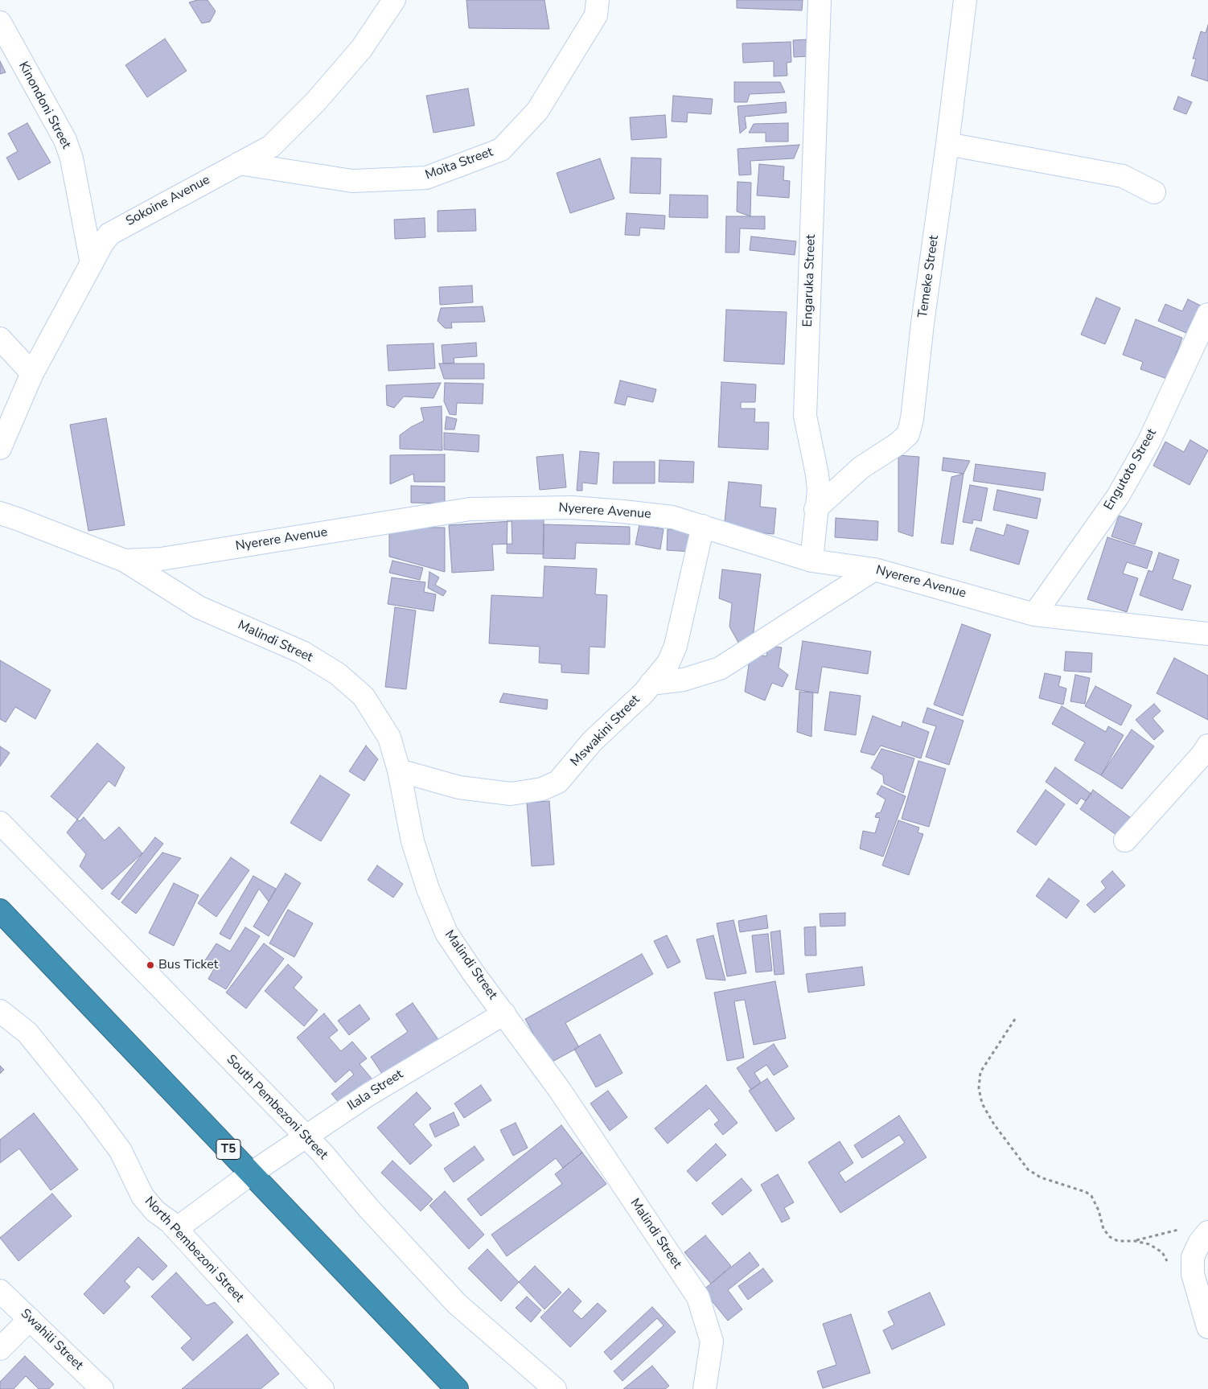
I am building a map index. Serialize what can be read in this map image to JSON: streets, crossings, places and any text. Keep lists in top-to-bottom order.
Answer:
{
  "streets": {
    "highway": ["T5"],
    "street": [
      "Kinondoni Street",
      "Moita Street",
      "Sokoine Avenue",
      "Temeke Street",
      "Engaruka Street",
      "Engutoto Street",
      "Nyerere Avenue",
      "Malindi Street",
      "Mswakini Street",
      "Ilala Street",
      "South Pembezoni Street",
      "North Pembezoni Street",
      "Swahili Street"
    ]
  },
  "crossings": [
    ["Kinondoni Street", "Sokoine Avenue"],
    ["Moita Street", "Sokoine Avenue"],
    ["Temeke Street", "Engaruka Street"],
    ["Engaruka Street", "Nyerere Avenue"],
    ["Engutoto Street", "Nyerere Avenue"],
    ["Nyerere Avenue", "Malindi Street"],
    ["Nyerere Avenue", "Mswakini Street"],
    ["Malindi Street", "Mswakini Street"],
    ["Malindi Street", "Ilala Street"],
    ["Ilala Street", "South Pembezoni Street"],
    ["Ilala Street", "T5"],
    ["Ilala Street", "North Pembezoni Street"]
  ],
  "places": ["Bus Ticket"]
}
